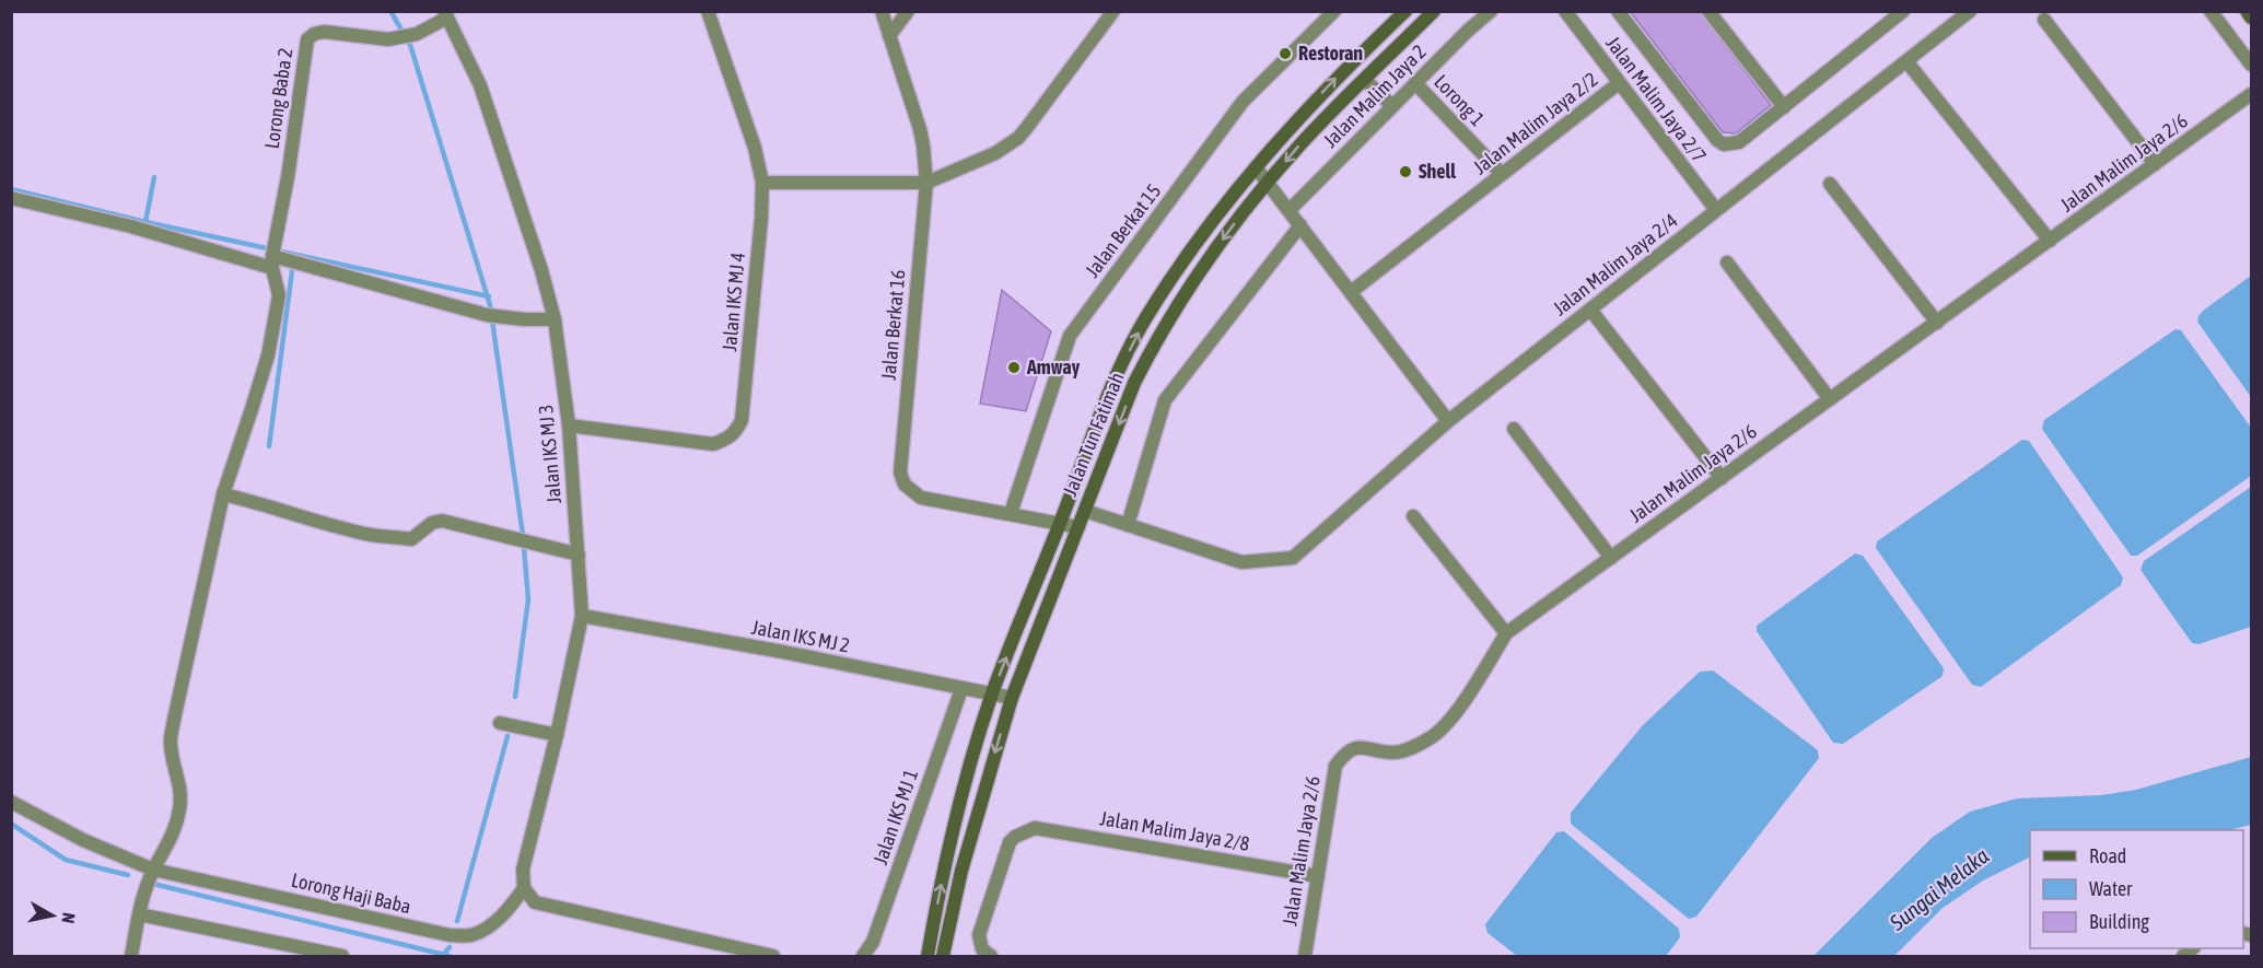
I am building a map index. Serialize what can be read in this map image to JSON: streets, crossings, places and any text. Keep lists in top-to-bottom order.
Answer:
{
  "streets": {
    "main road": ["Jalan Tun Fatimah"],
    "street": [
      "Jalan Malim Jaya 2",
      "Lorong Baba 2",
      "Jalan Malim Jaya 2/7",
      "Lorong 1",
      "Jalan Malim Jaya 2/2",
      "Jalan Malim Jaya 2/6",
      "Jalan Berkat 15",
      "Jalan Malim Jaya 2/4",
      "Jalan IKS MJ 4",
      "Jalan Berkat 16",
      "Jalan IKS MJ 3",
      "Jalan IKS MJ 2",
      "Jalan IKS MJ 1",
      "Jalan Malim Jaya 2/8",
      "Lorong Haji Baba"
    ]
  },
  "crossings": [
    ["Jalan Malim Jaya 2", "Lorong 1"],
    ["Lorong Baba 2", "Jalan IKS MJ 3"],
    ["Jalan Malim Jaya 2/7", "Jalan Malim Jaya 2/2"],
    ["Jalan Malim Jaya 2/7", "Jalan Malim Jaya 2/4"],
    ["Lorong 1", "Jalan Malim Jaya 2/2"],
    ["Jalan Malim Jaya 2/6", "Jalan Malim Jaya 2/8"],
    ["Jalan Berkat 15", "Jalan Berkat 16"],
    ["Jalan IKS MJ 4", "Jalan IKS MJ 3"],
    ["Jalan Berkat 16", "Jalan Tun Fatimah"],
    ["Jalan Tun Fatimah", "Jalan IKS MJ 2"],
    ["Jalan IKS MJ 3", "Jalan IKS MJ 2"],
    ["Jalan IKS MJ 3", "Lorong Haji Baba"],
    ["Jalan IKS MJ 2", "Jalan IKS MJ 1"]
  ],
  "water": ["Sungai Melaka"],
  "places": ["Restoran", "Shell", "Amway"],
  "legend": ["Road", "Water", "Building"],
  "north": "right"
}
